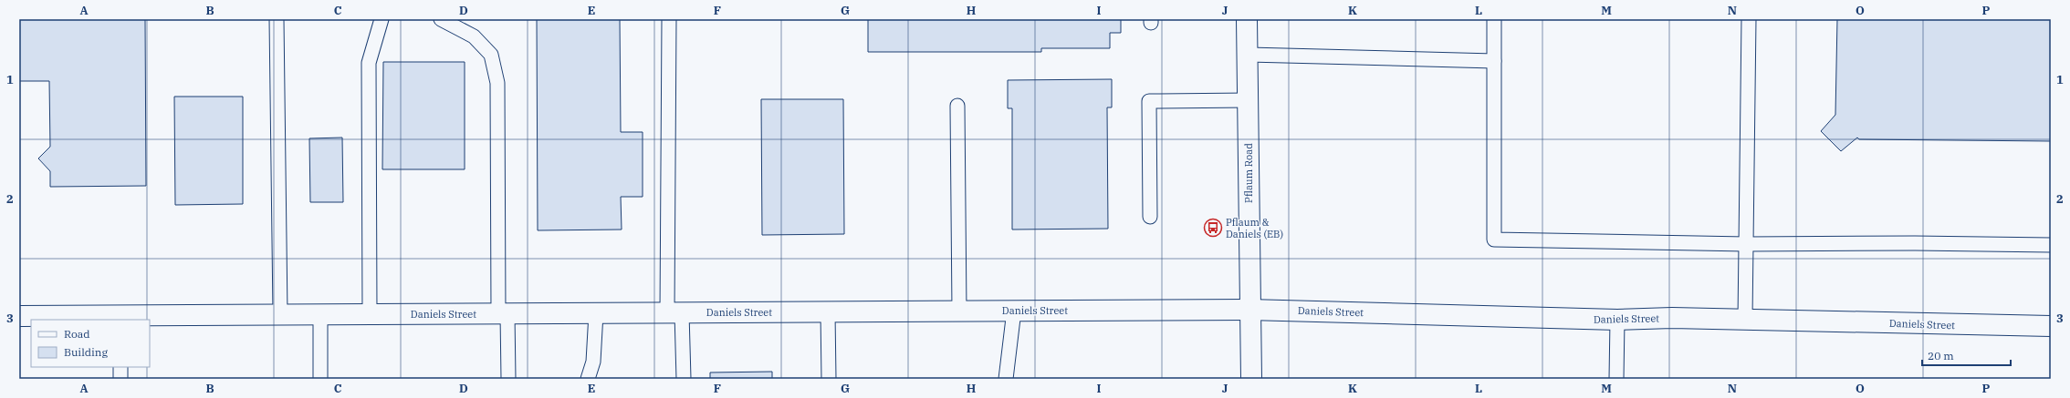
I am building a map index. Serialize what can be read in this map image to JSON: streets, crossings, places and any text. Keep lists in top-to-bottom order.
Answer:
{
  "streets": {
    "street": ["Pflaum Road", "Daniels Street"]
  },
  "crossings": [
    ["Pflaum Road", "Daniels Street"]
  ],
  "places": {
    "bus stop": ["Pflaum & Daniels (EB)"]
  },
  "legend": ["Road", "Building"],
  "scale_bar": "20 m",
  "grid": {
    "columns": [
      "A",
      "B",
      "C",
      "D",
      "E",
      "F",
      "G",
      "H",
      "I",
      "J",
      "K",
      "L",
      "M",
      "N",
      "O",
      "P"
    ],
    "rows": ["1", "2", "3"]
  }
}
